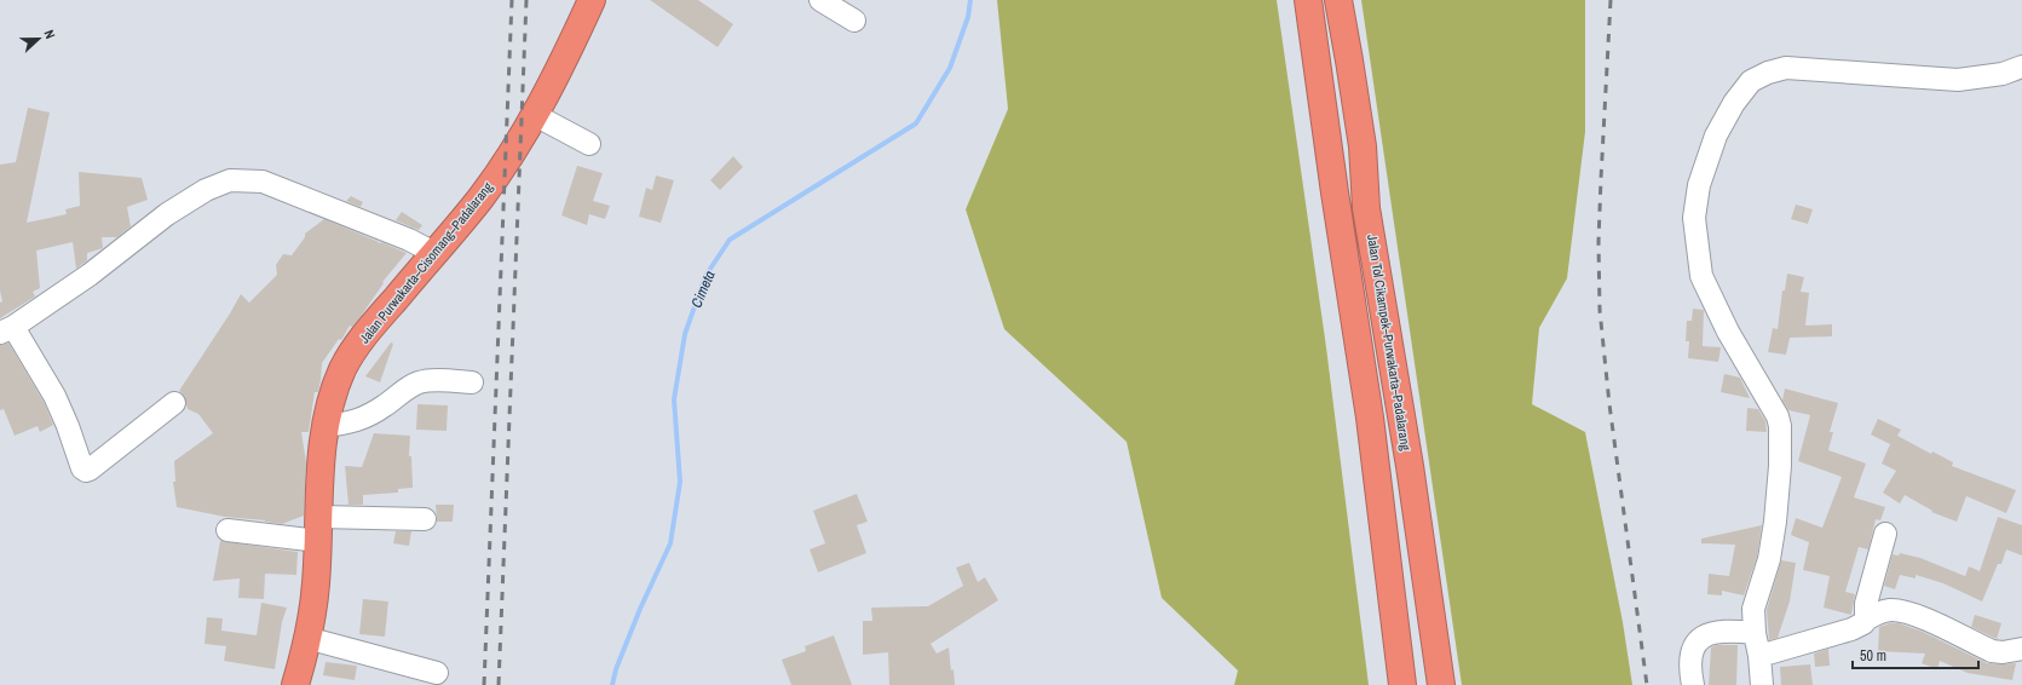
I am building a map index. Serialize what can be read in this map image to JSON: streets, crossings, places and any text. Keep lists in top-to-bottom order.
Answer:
{
  "streets": {
    "highway": ["Jalan Purwakarta–Cisomang–Padalarang", "Jalan Tol Cikampek–Purwakarta–Padalarang"]
  },
  "water": ["Cimeta"],
  "scale_bar": "50 m",
  "north": "right"
}
